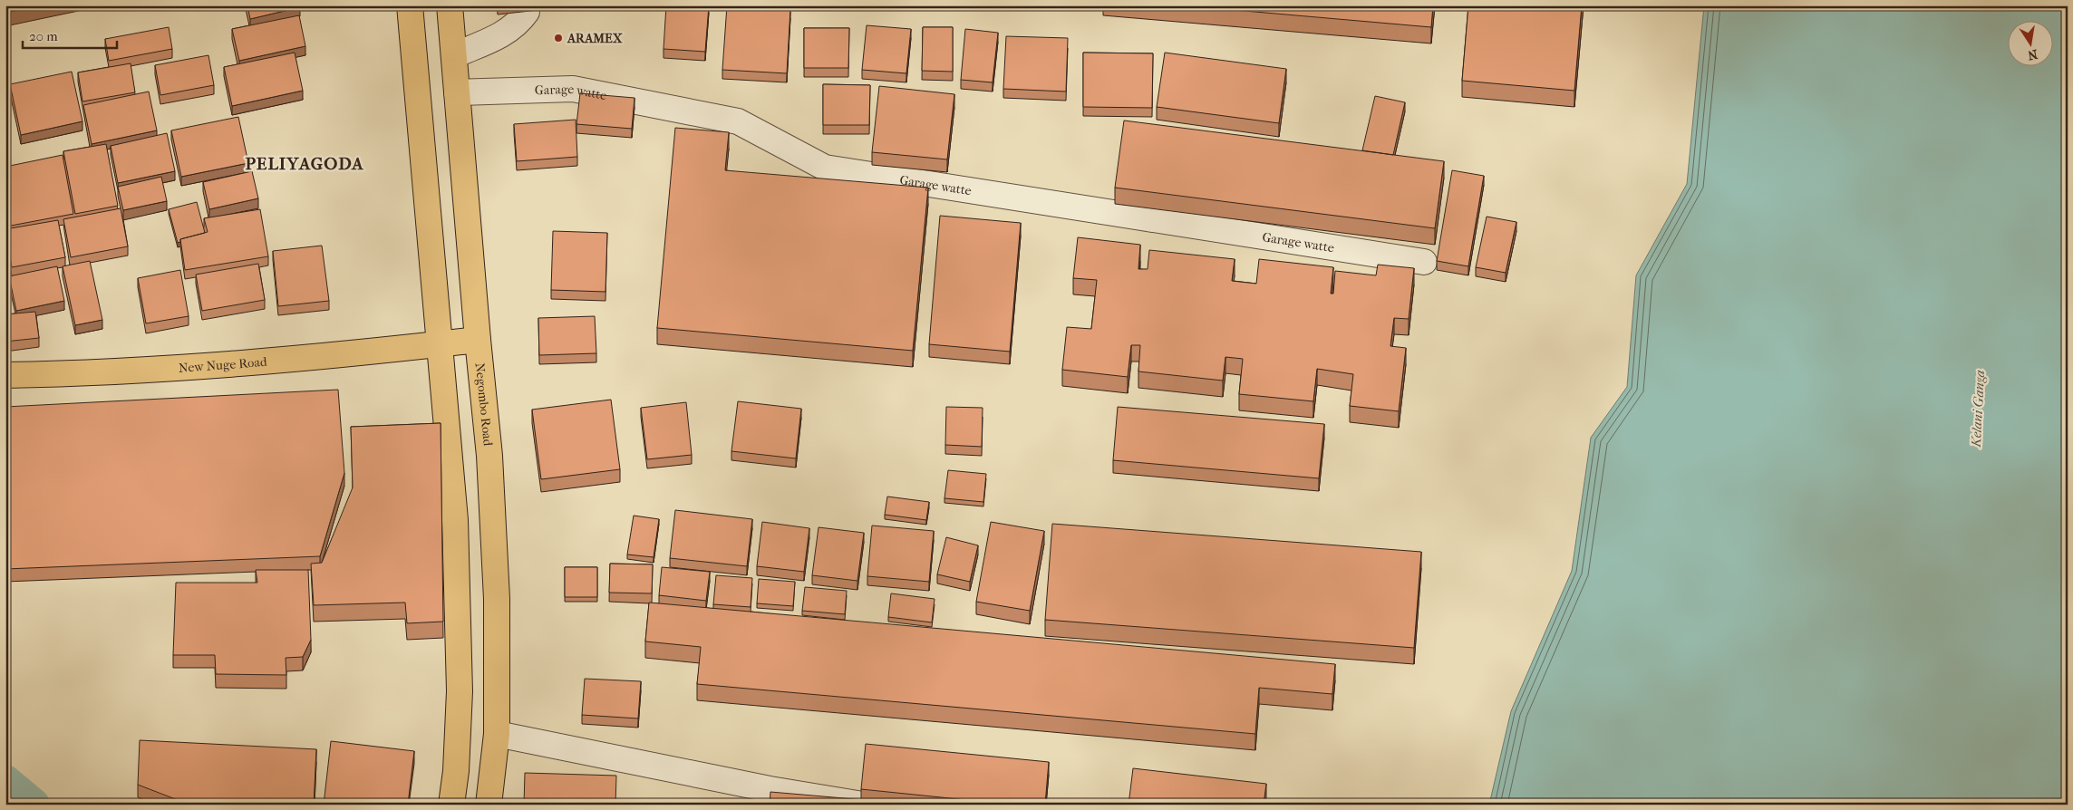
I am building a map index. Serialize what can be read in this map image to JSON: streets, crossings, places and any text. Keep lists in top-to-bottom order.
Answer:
{
  "streets": {
    "main road": ["New Nuge Road", "Negombo Road"],
    "street": ["Garage watte"]
  },
  "crossings": [
    ["Garage watte", "Negombo Road"],
    ["New Nuge Road", "Negombo Road"]
  ],
  "districts": ["PELIYAGODA"],
  "water": ["Kelani Ganga"],
  "places": ["ARAMEX"],
  "scale_bar": "20 m",
  "north": "bottom"
}
